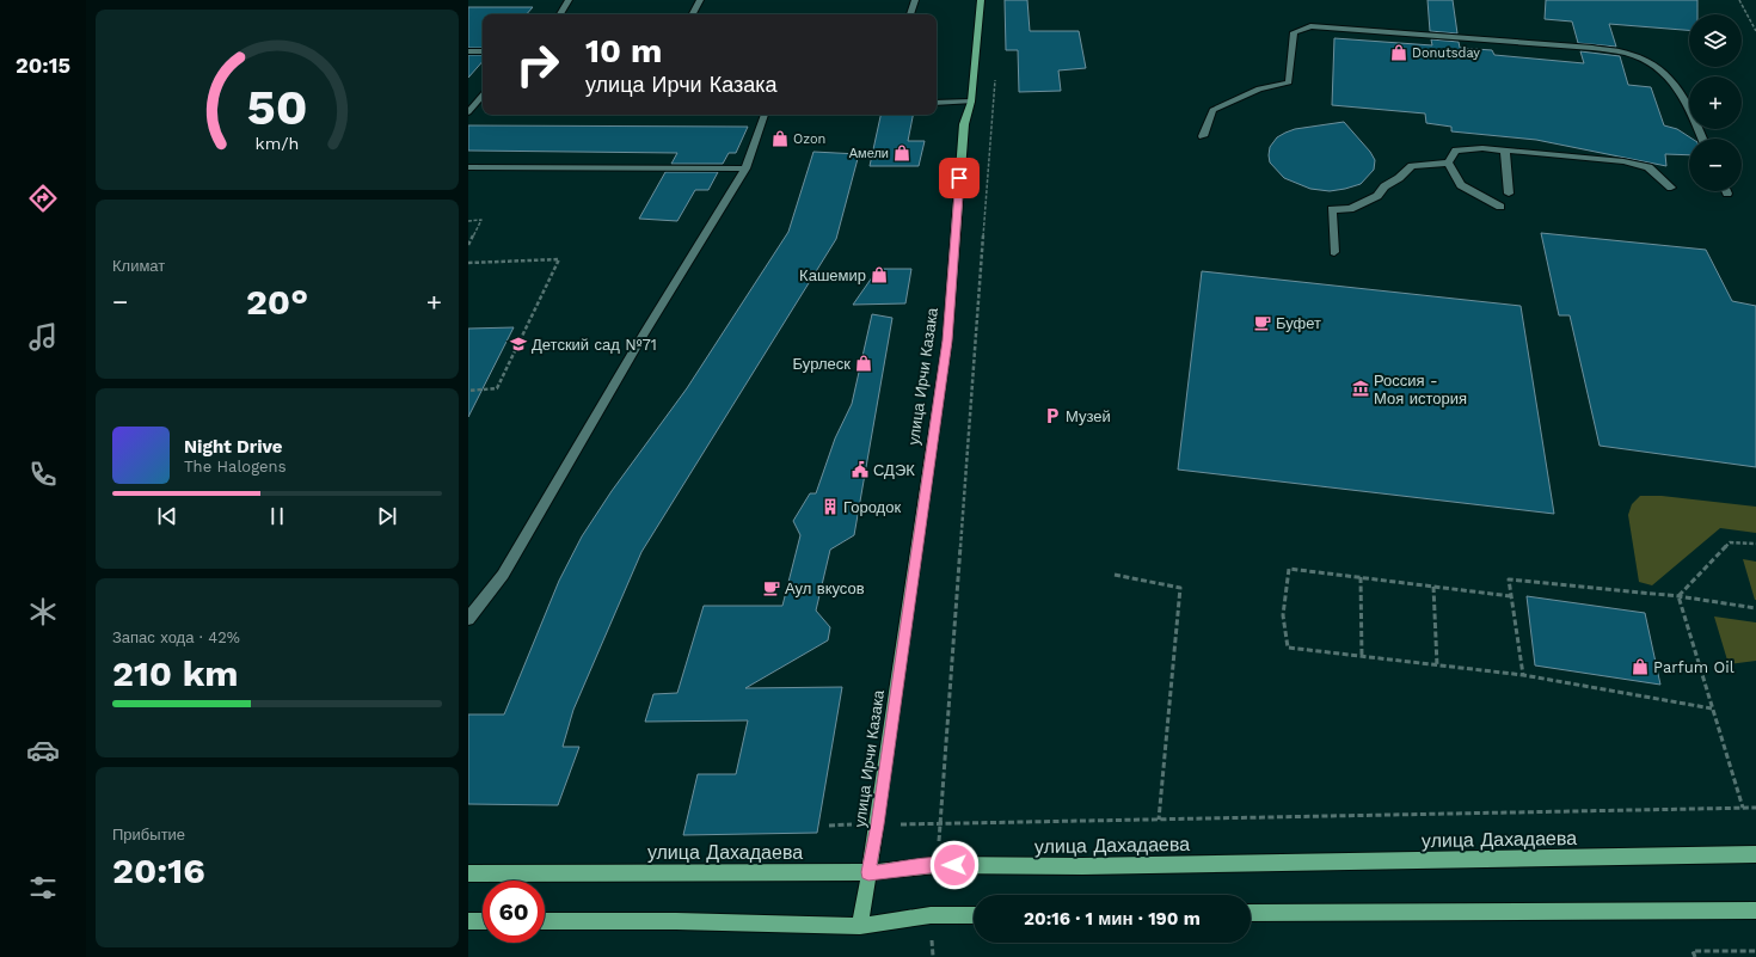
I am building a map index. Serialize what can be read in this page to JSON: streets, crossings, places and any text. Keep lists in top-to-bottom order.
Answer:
{
  "streets": {
    "main road": ["улица Ирчи Казака", "улица Дахадаева"]
  },
  "crossings": [
    ["улица Ирчи Казака", "улица Дахадаева"]
  ],
  "places": {
    "shop": [
      "Donutsday",
      "Ozon",
      "Амели",
      "Кашемир",
      "Бурлеск",
      "Parfum Oil"
    ],
    "cafe": ["Буфет", "Аул вкусов"],
    "school or university": ["Детский сад №71"],
    "museum": ["Россия - Моя история"],
    "parking": ["Музей"],
    "public building": ["СДЭК"],
    "building": ["Городок"]
  },
  "page": {
    "tabs": "20:15",
    "map_buttons": ["+", "−"],
    "turn": ["10 m", "улица Ирчи Казака"],
    "tile": [
      "Климат",
      ["Запас хода · 42%", "210 km"],
      ["Прибытие", "20:16"]
    ],
    "heat": ["−", "20°", "+"],
    "song": ["Night Drive", "The Halogens"],
    "limit": "60",
    "trip": "20:16 · 1 мин · 190 m",
    "gauge": ["50", "km/h"]
  }
}
